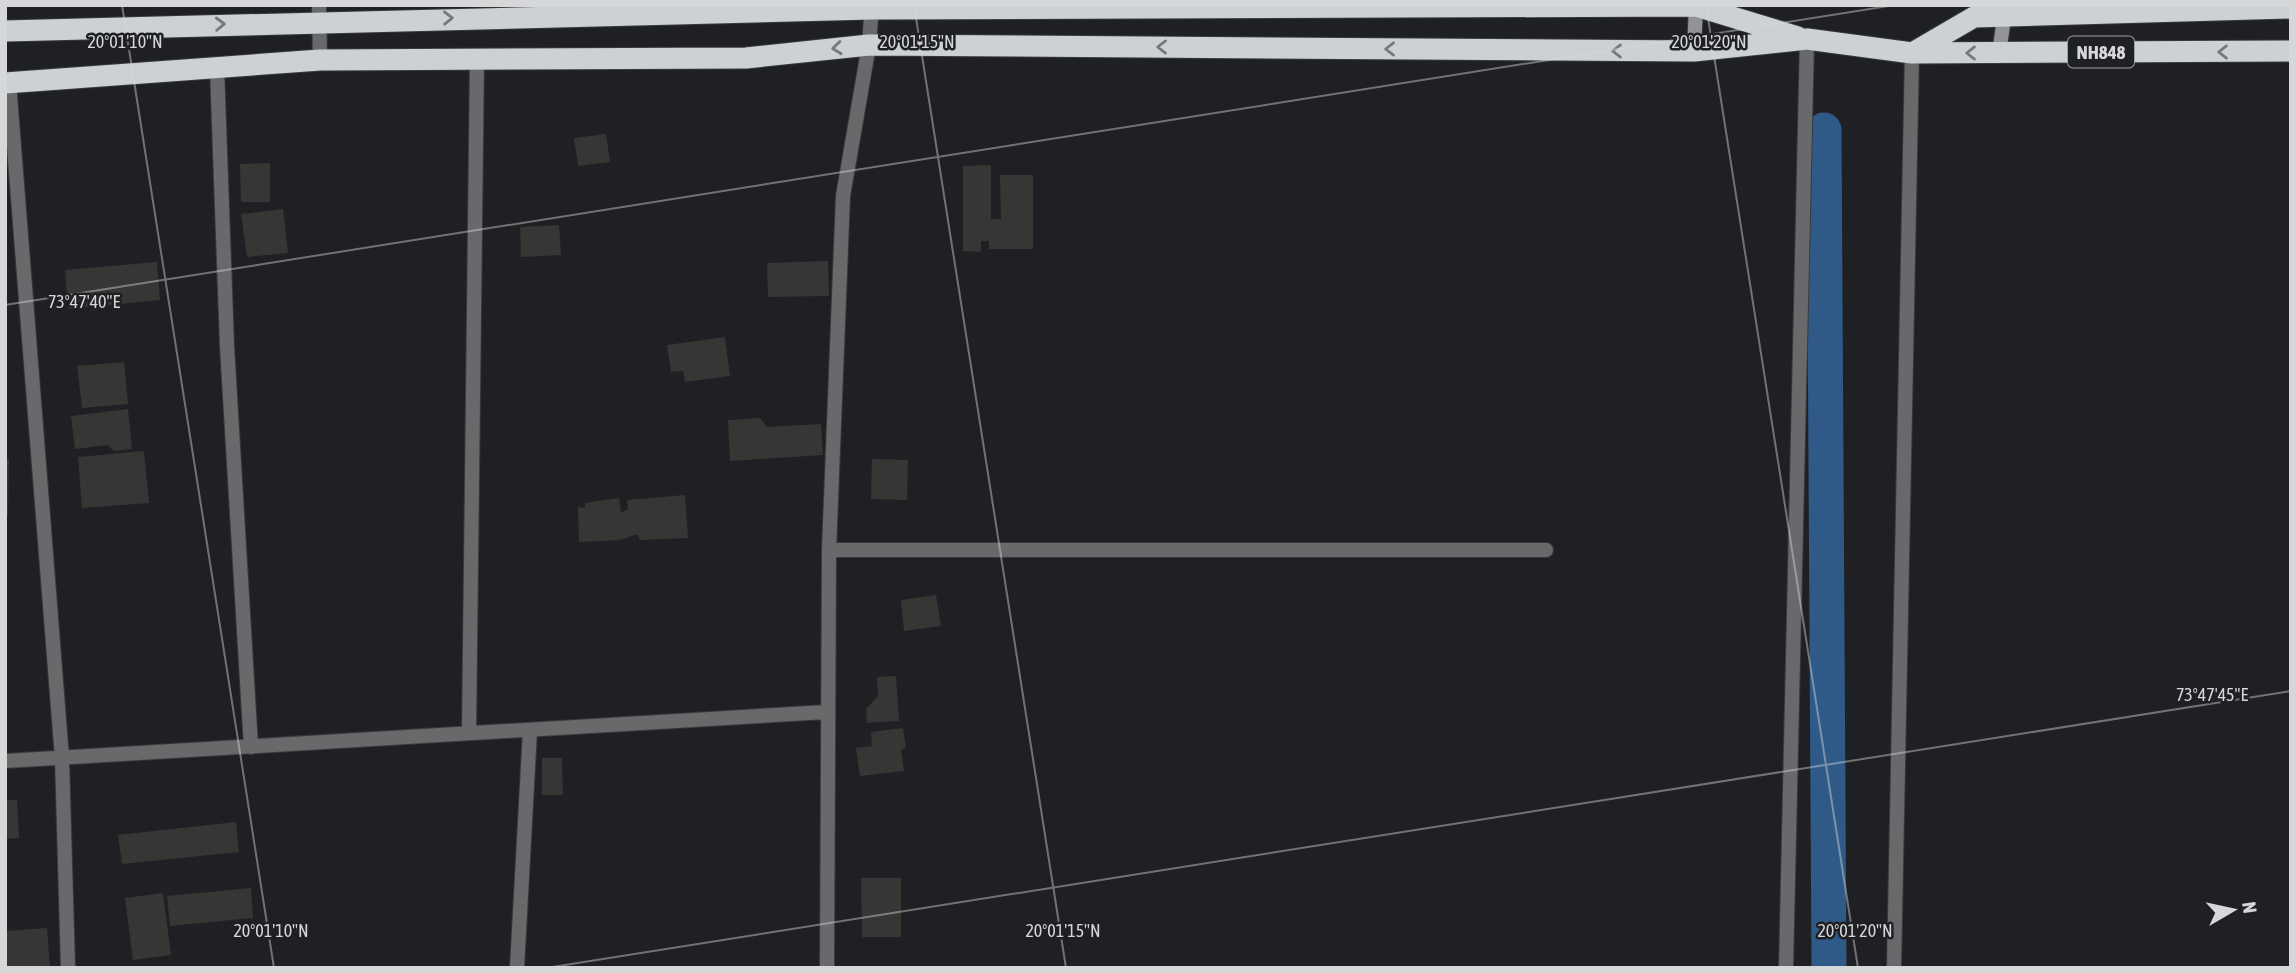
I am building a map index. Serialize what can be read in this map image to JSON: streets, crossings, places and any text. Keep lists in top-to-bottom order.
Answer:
{
  "streets": {
    "highway": ["NH848"]
  },
  "north": "right",
  "coordinates": [
    "20°01'10\"N",
    "20°01'15\"N",
    "20°01'20\"N",
    "73°47'40\"E",
    "73°47'45\"E"
  ]
}
